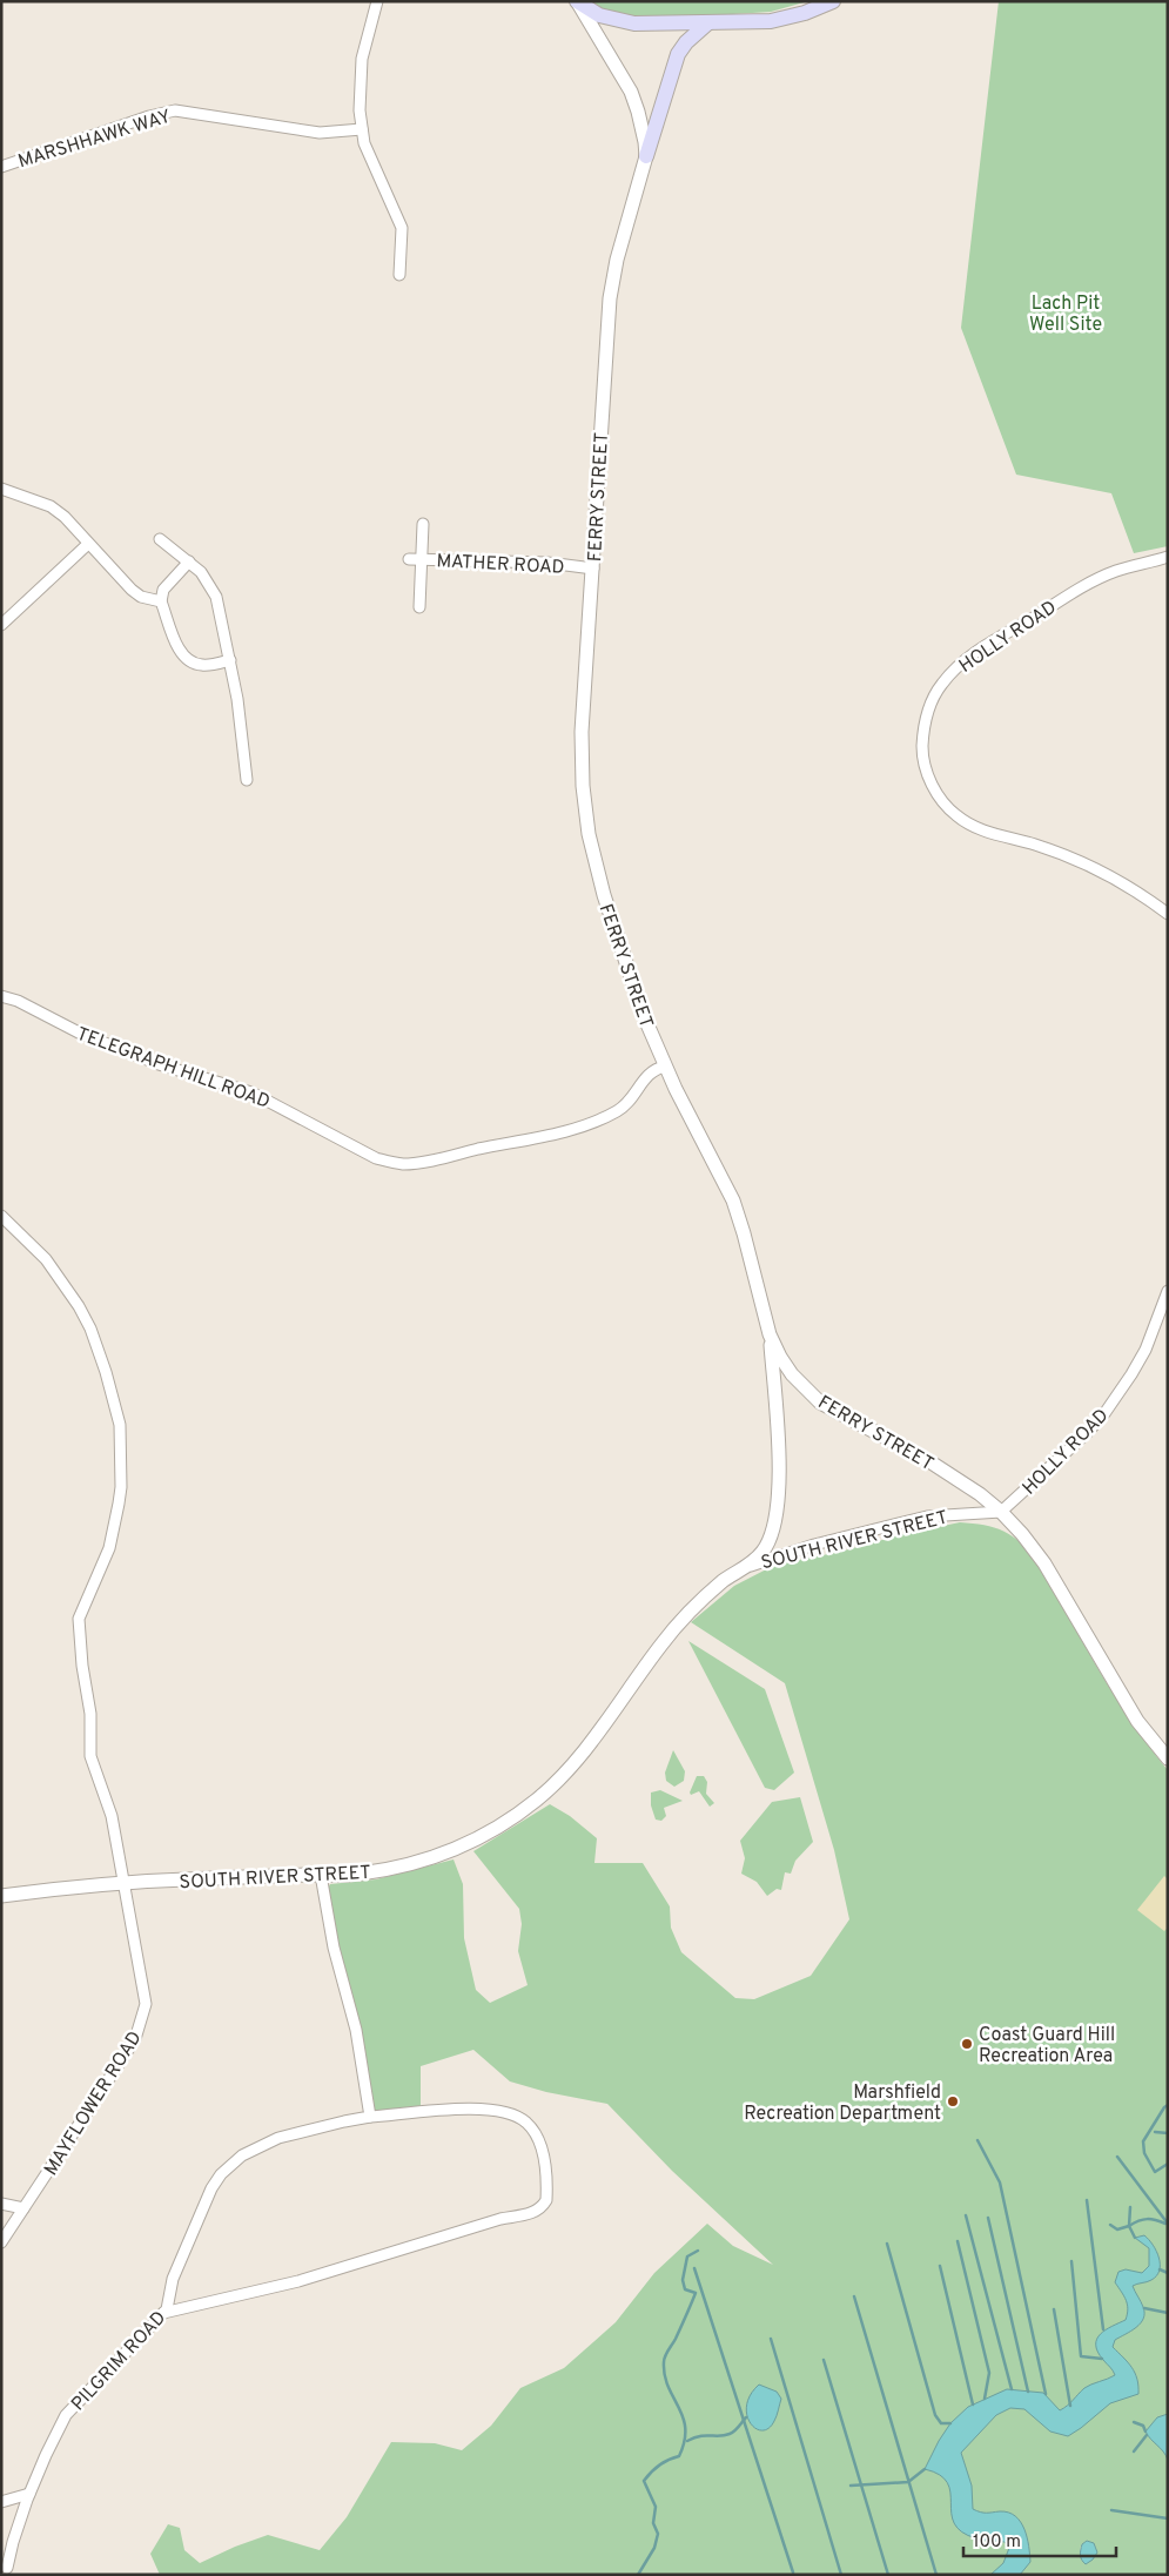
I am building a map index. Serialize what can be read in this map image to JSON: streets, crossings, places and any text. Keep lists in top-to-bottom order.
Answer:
{
  "streets": {
    "street": [
      "MARSHHAWK WAY",
      "FERRY STREET",
      "MATHER ROAD",
      "HOLLY ROAD",
      "TELEGRAPH HILL ROAD",
      "SOUTH RIVER STREET",
      "MAYFLOWER ROAD",
      "PILGRIM ROAD"
    ]
  },
  "crossings": [
    ["FERRY STREET", "MATHER ROAD"],
    ["FERRY STREET", "HOLLY ROAD"],
    ["FERRY STREET", "TELEGRAPH HILL ROAD"],
    ["FERRY STREET", "SOUTH RIVER STREET"],
    ["HOLLY ROAD", "SOUTH RIVER STREET"],
    ["SOUTH RIVER STREET", "MAYFLOWER ROAD"]
  ],
  "parks": ["Lach Pit Well Site"],
  "places": ["Coast Guard Hill Recreation Area", "Marshfield Recreation Department"],
  "scale_bar": "100 m"
}
